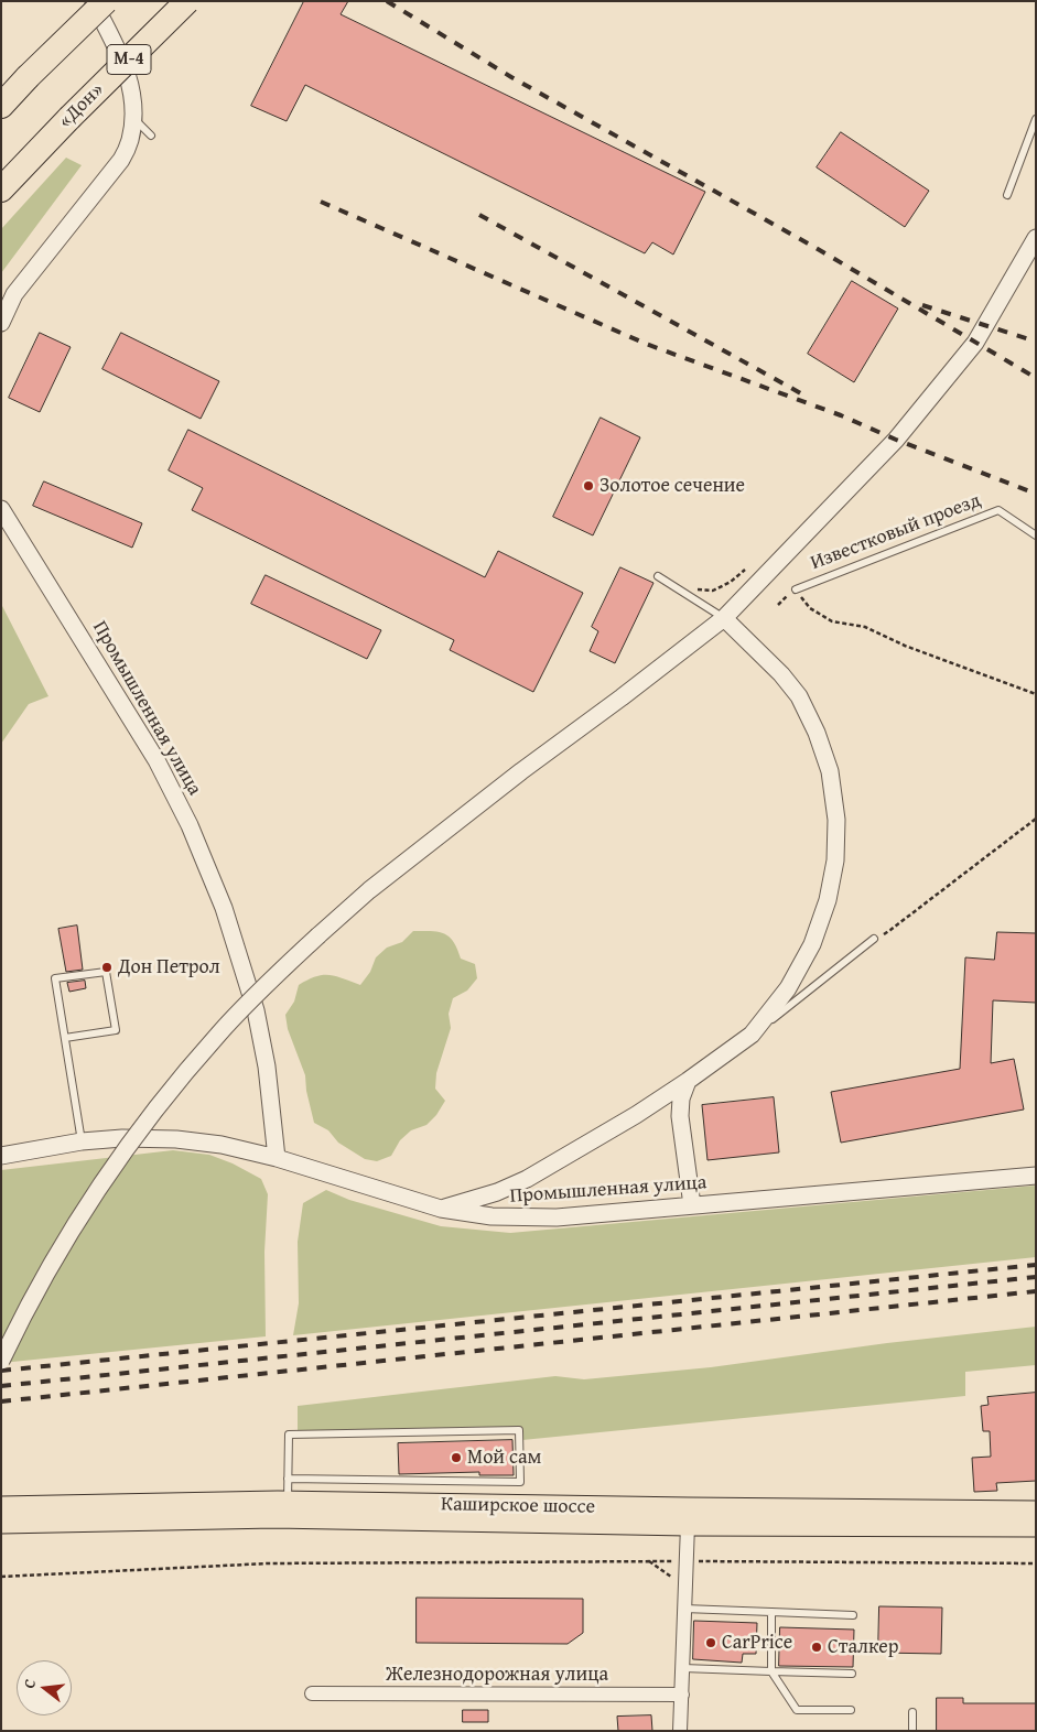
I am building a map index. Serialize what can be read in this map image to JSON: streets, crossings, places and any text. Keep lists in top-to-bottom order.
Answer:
{
  "streets": {
    "highway": ["М-4", "«Дон»"],
    "main road": ["Каширское шоссе"],
    "street": ["Промышленная улица", "Железнодорожная улица"],
    "lane": ["Известковый проезд"]
  },
  "places": [
    "Золотое сечение",
    "Дон Петрол",
    "Мой сам",
    "CarPrice",
    "Сталкер"
  ],
  "north": "left"
}
